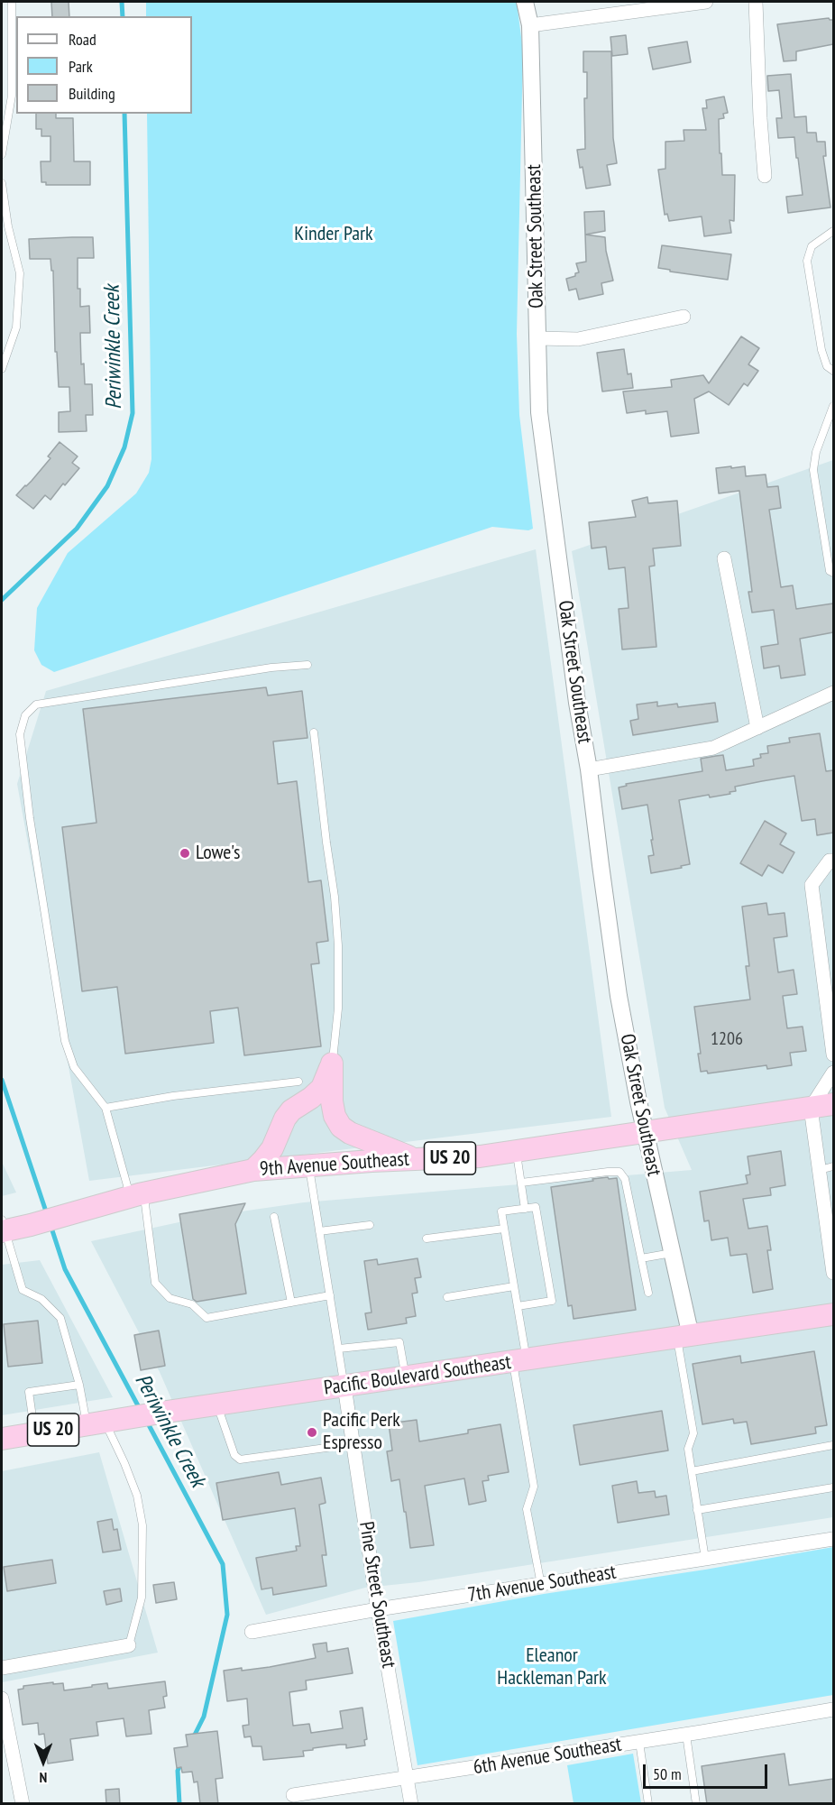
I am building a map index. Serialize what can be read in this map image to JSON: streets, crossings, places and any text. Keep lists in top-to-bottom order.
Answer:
{
  "streets": {
    "highway": ["US 20", "9th Avenue Southeast", "Pacific Boulevard Southeast"],
    "street": [
      "Oak Street Southeast",
      "7th Avenue Southeast",
      "Pine Street Southeast",
      "6th Avenue Southeast"
    ]
  },
  "crossings": [
    ["Oak Street Southeast", "9th Avenue Southeast"],
    ["Oak Street Southeast", "Pacific Boulevard Southeast"],
    ["Pacific Boulevard Southeast", "Pine Street Southeast"],
    ["7th Avenue Southeast", "Pine Street Southeast"],
    ["Pine Street Southeast", "6th Avenue Southeast"]
  ],
  "water": ["Periwinkle Creek"],
  "parks": ["Kinder Park", "Eleanor Hackleman Park"],
  "places": ["Lowe's", "Pacific Perk Espresso"],
  "house_numbers": ["1206"],
  "legend": ["Road", "Park", "Building"],
  "scale_bar": "50 m",
  "north": "bottom"
}
